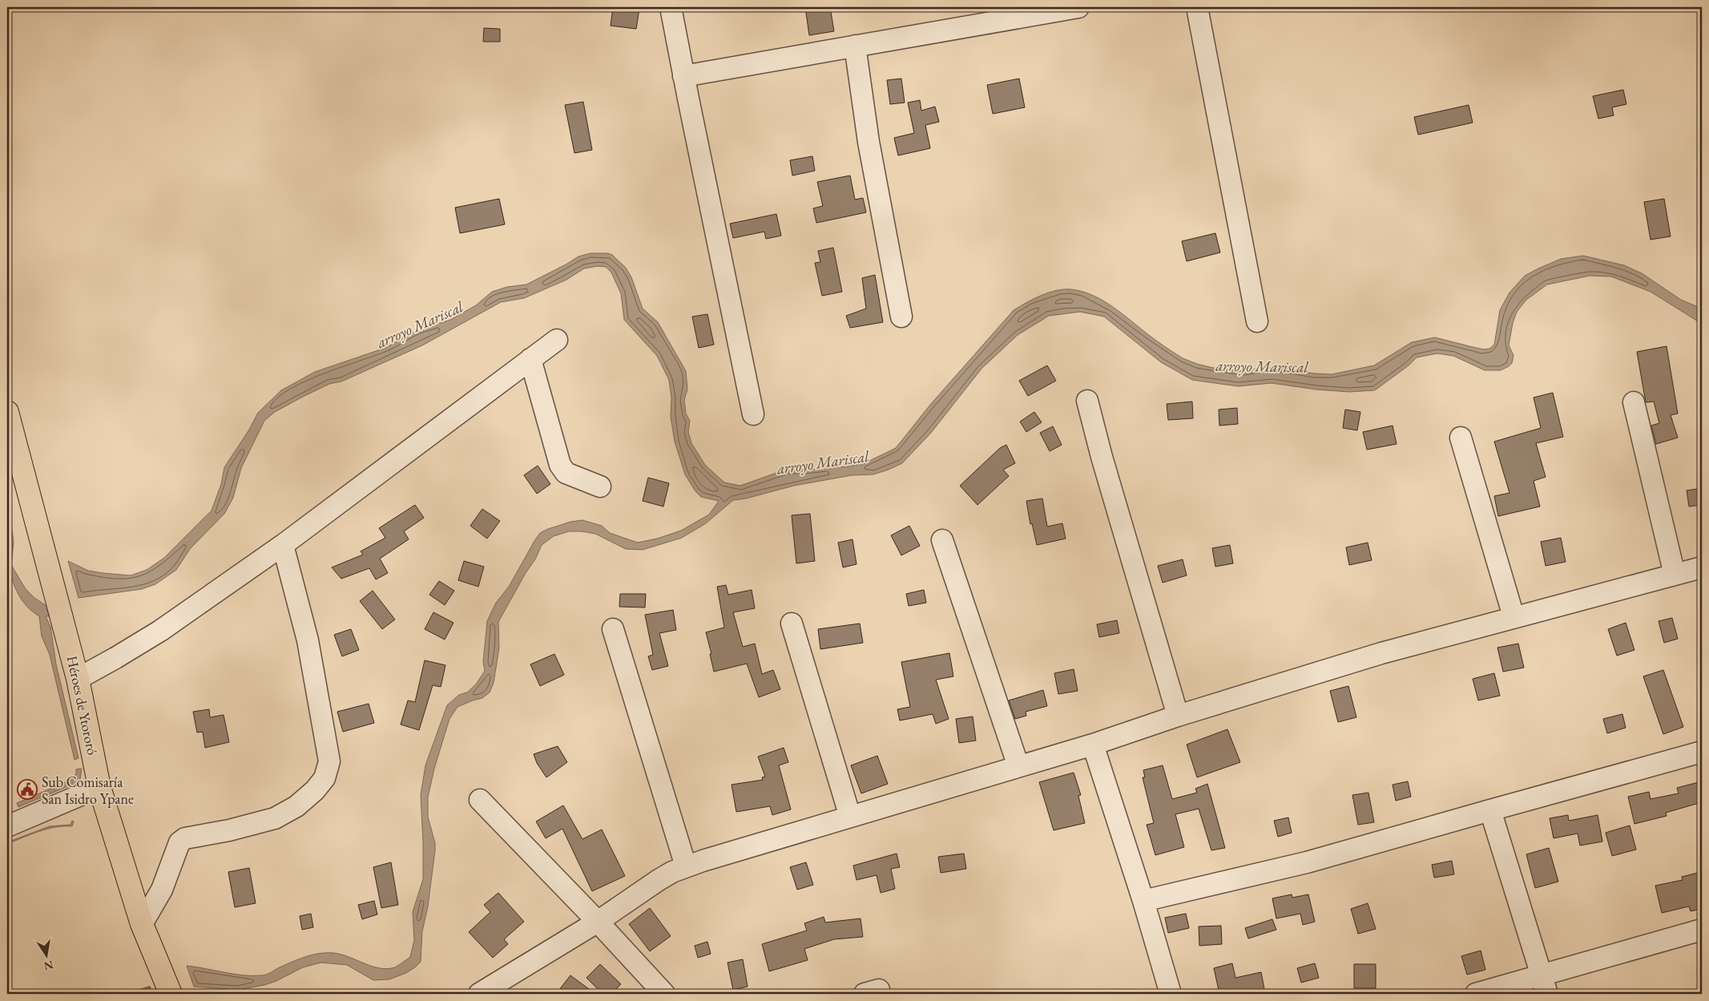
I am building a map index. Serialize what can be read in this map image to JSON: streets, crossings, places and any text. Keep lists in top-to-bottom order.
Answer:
{
  "streets": {
    "main road": ["Héroes de Ytororó"]
  },
  "water": ["arroyo Mariscal"],
  "places": {
    "public building": ["Sub Comisaría San Isidro Ypane"]
  },
  "north": "bottom"
}
